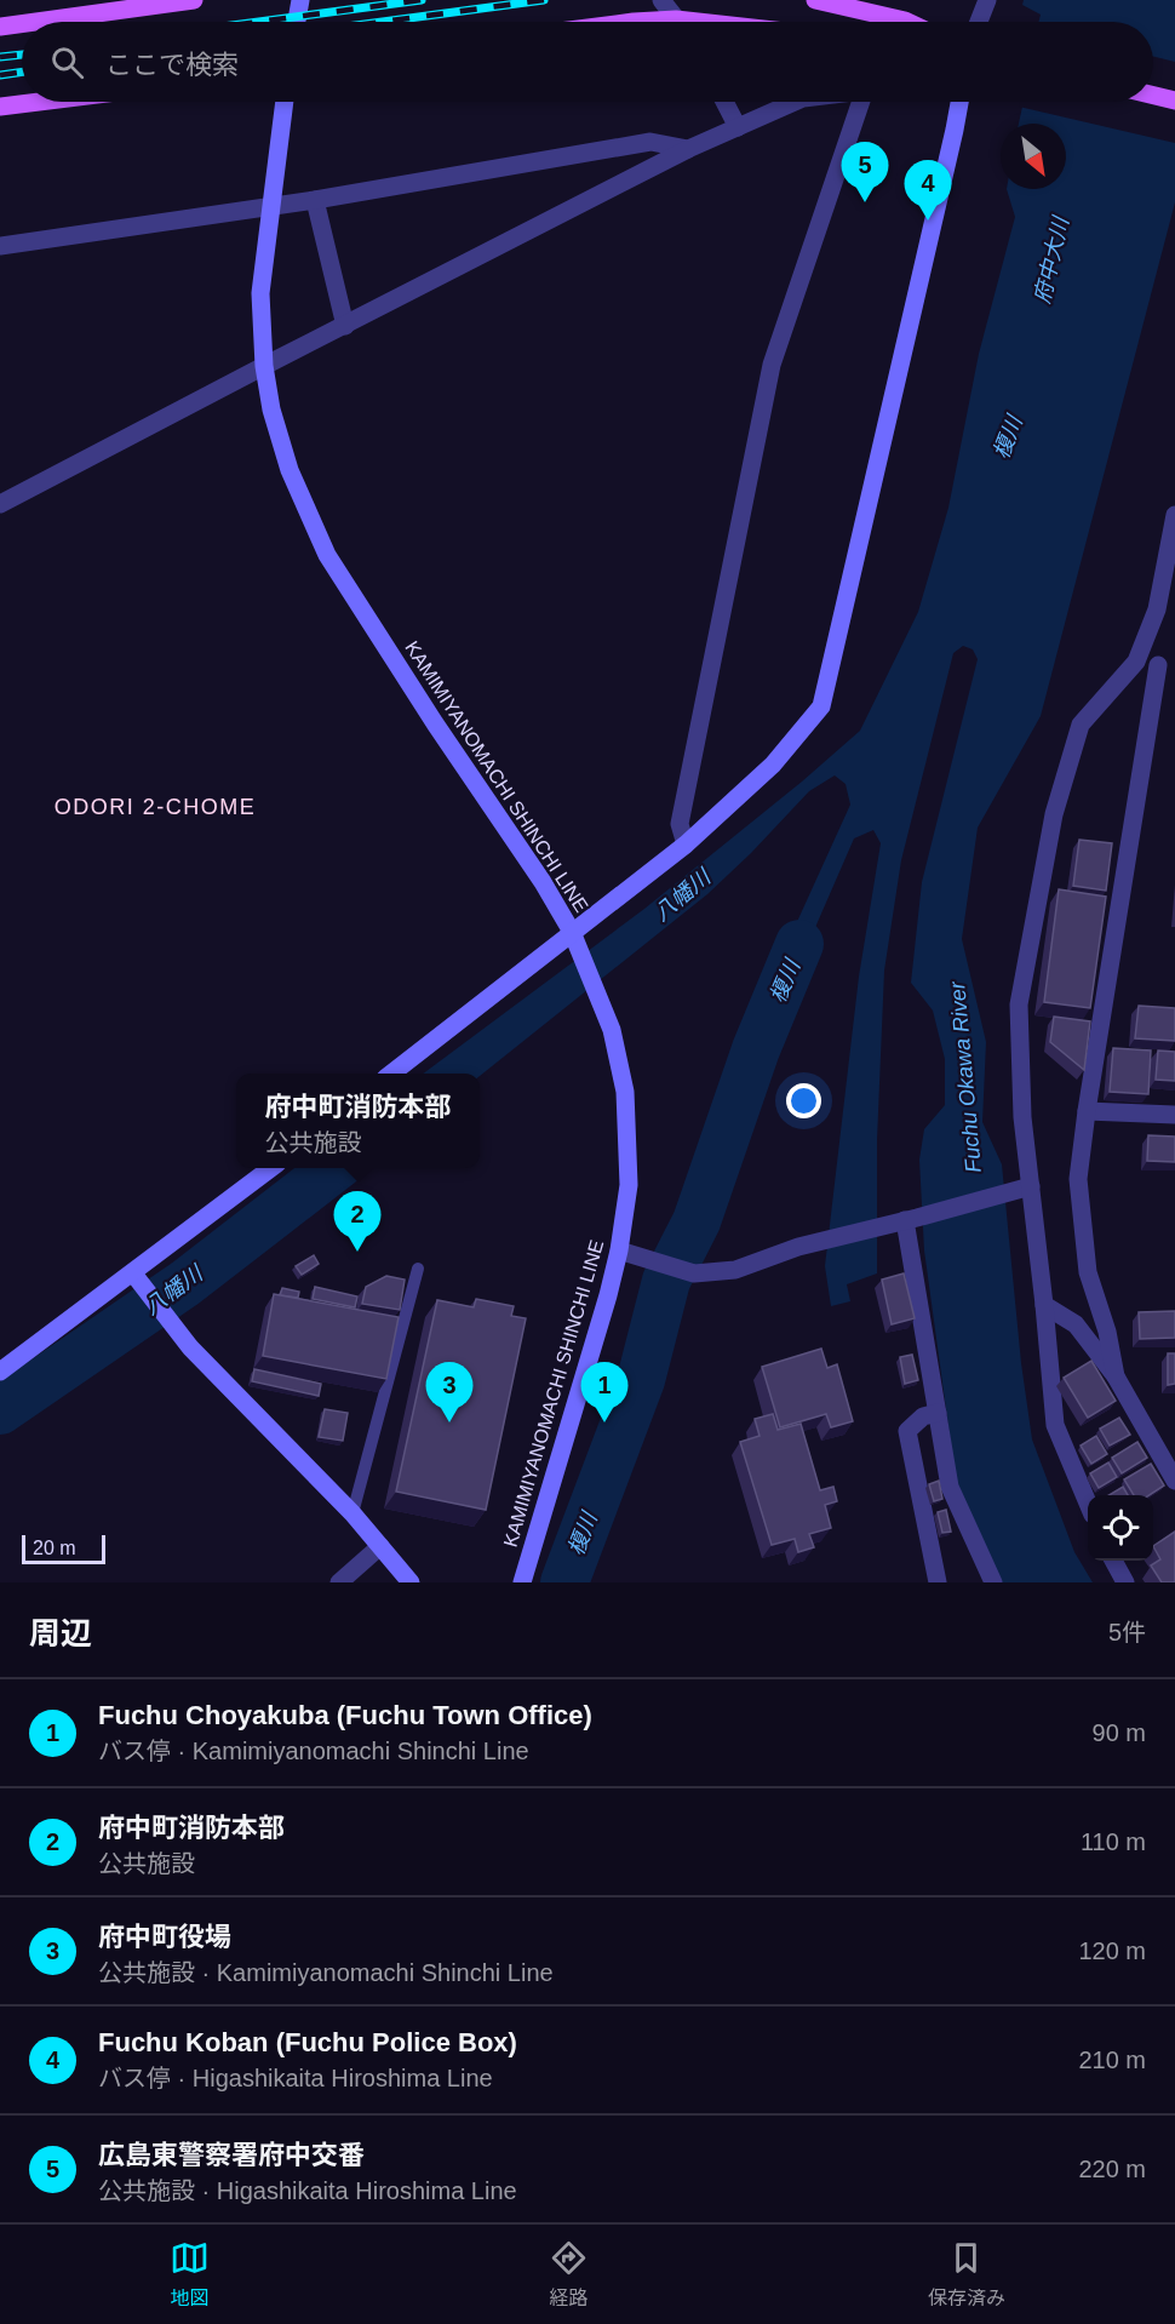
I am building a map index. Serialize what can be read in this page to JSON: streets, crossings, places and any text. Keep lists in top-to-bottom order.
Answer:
{
  "streets": {
    "street": ["KAMIMIYANOMACHI SHINCHI LINE"]
  },
  "districts": ["ODORI 2-CHOME"],
  "water": [
    "府中大川",
    "榎川",
    "八幡川",
    "Fuchu Okawa River"
  ],
  "scale_bar": "20 m",
  "north": "bottom right",
  "page": {
    "search": "ここで検索",
    "pins": [
      "5",
      "4",
      "2",
      "1",
      "3"
    ],
    "popup": ["府中町消防本部", "公共施設"],
    "scale": "20 m",
    "heading": ["周辺", "5件"],
    "list": [
      {
        "mark": "1",
        "name": "Fuchu Choyakuba (Fuchu Town Office)",
        "note": "バス停 · Kamimiyanomachi Shinchi Line",
        "value": "90 m"
      },
      {
        "mark": "2",
        "name": "府中町消防本部",
        "note": "公共施設",
        "value": "110 m"
      },
      {
        "mark": "3",
        "name": "府中町役場",
        "note": "公共施設 · Kamimiyanomachi Shinchi Line",
        "value": "120 m"
      },
      {
        "mark": "4",
        "name": "Fuchu Koban (Fuchu Police Box)",
        "note": "バス停 · Higashikaita Hiroshima Line",
        "value": "210 m"
      },
      {
        "mark": "5",
        "name": "広島東警察署府中交番",
        "note": "公共施設 · Higashikaita Hiroshima Line",
        "value": "220 m"
      }
    ],
    "nav": ["地図", "経路", "保存済み"]
  }
}
